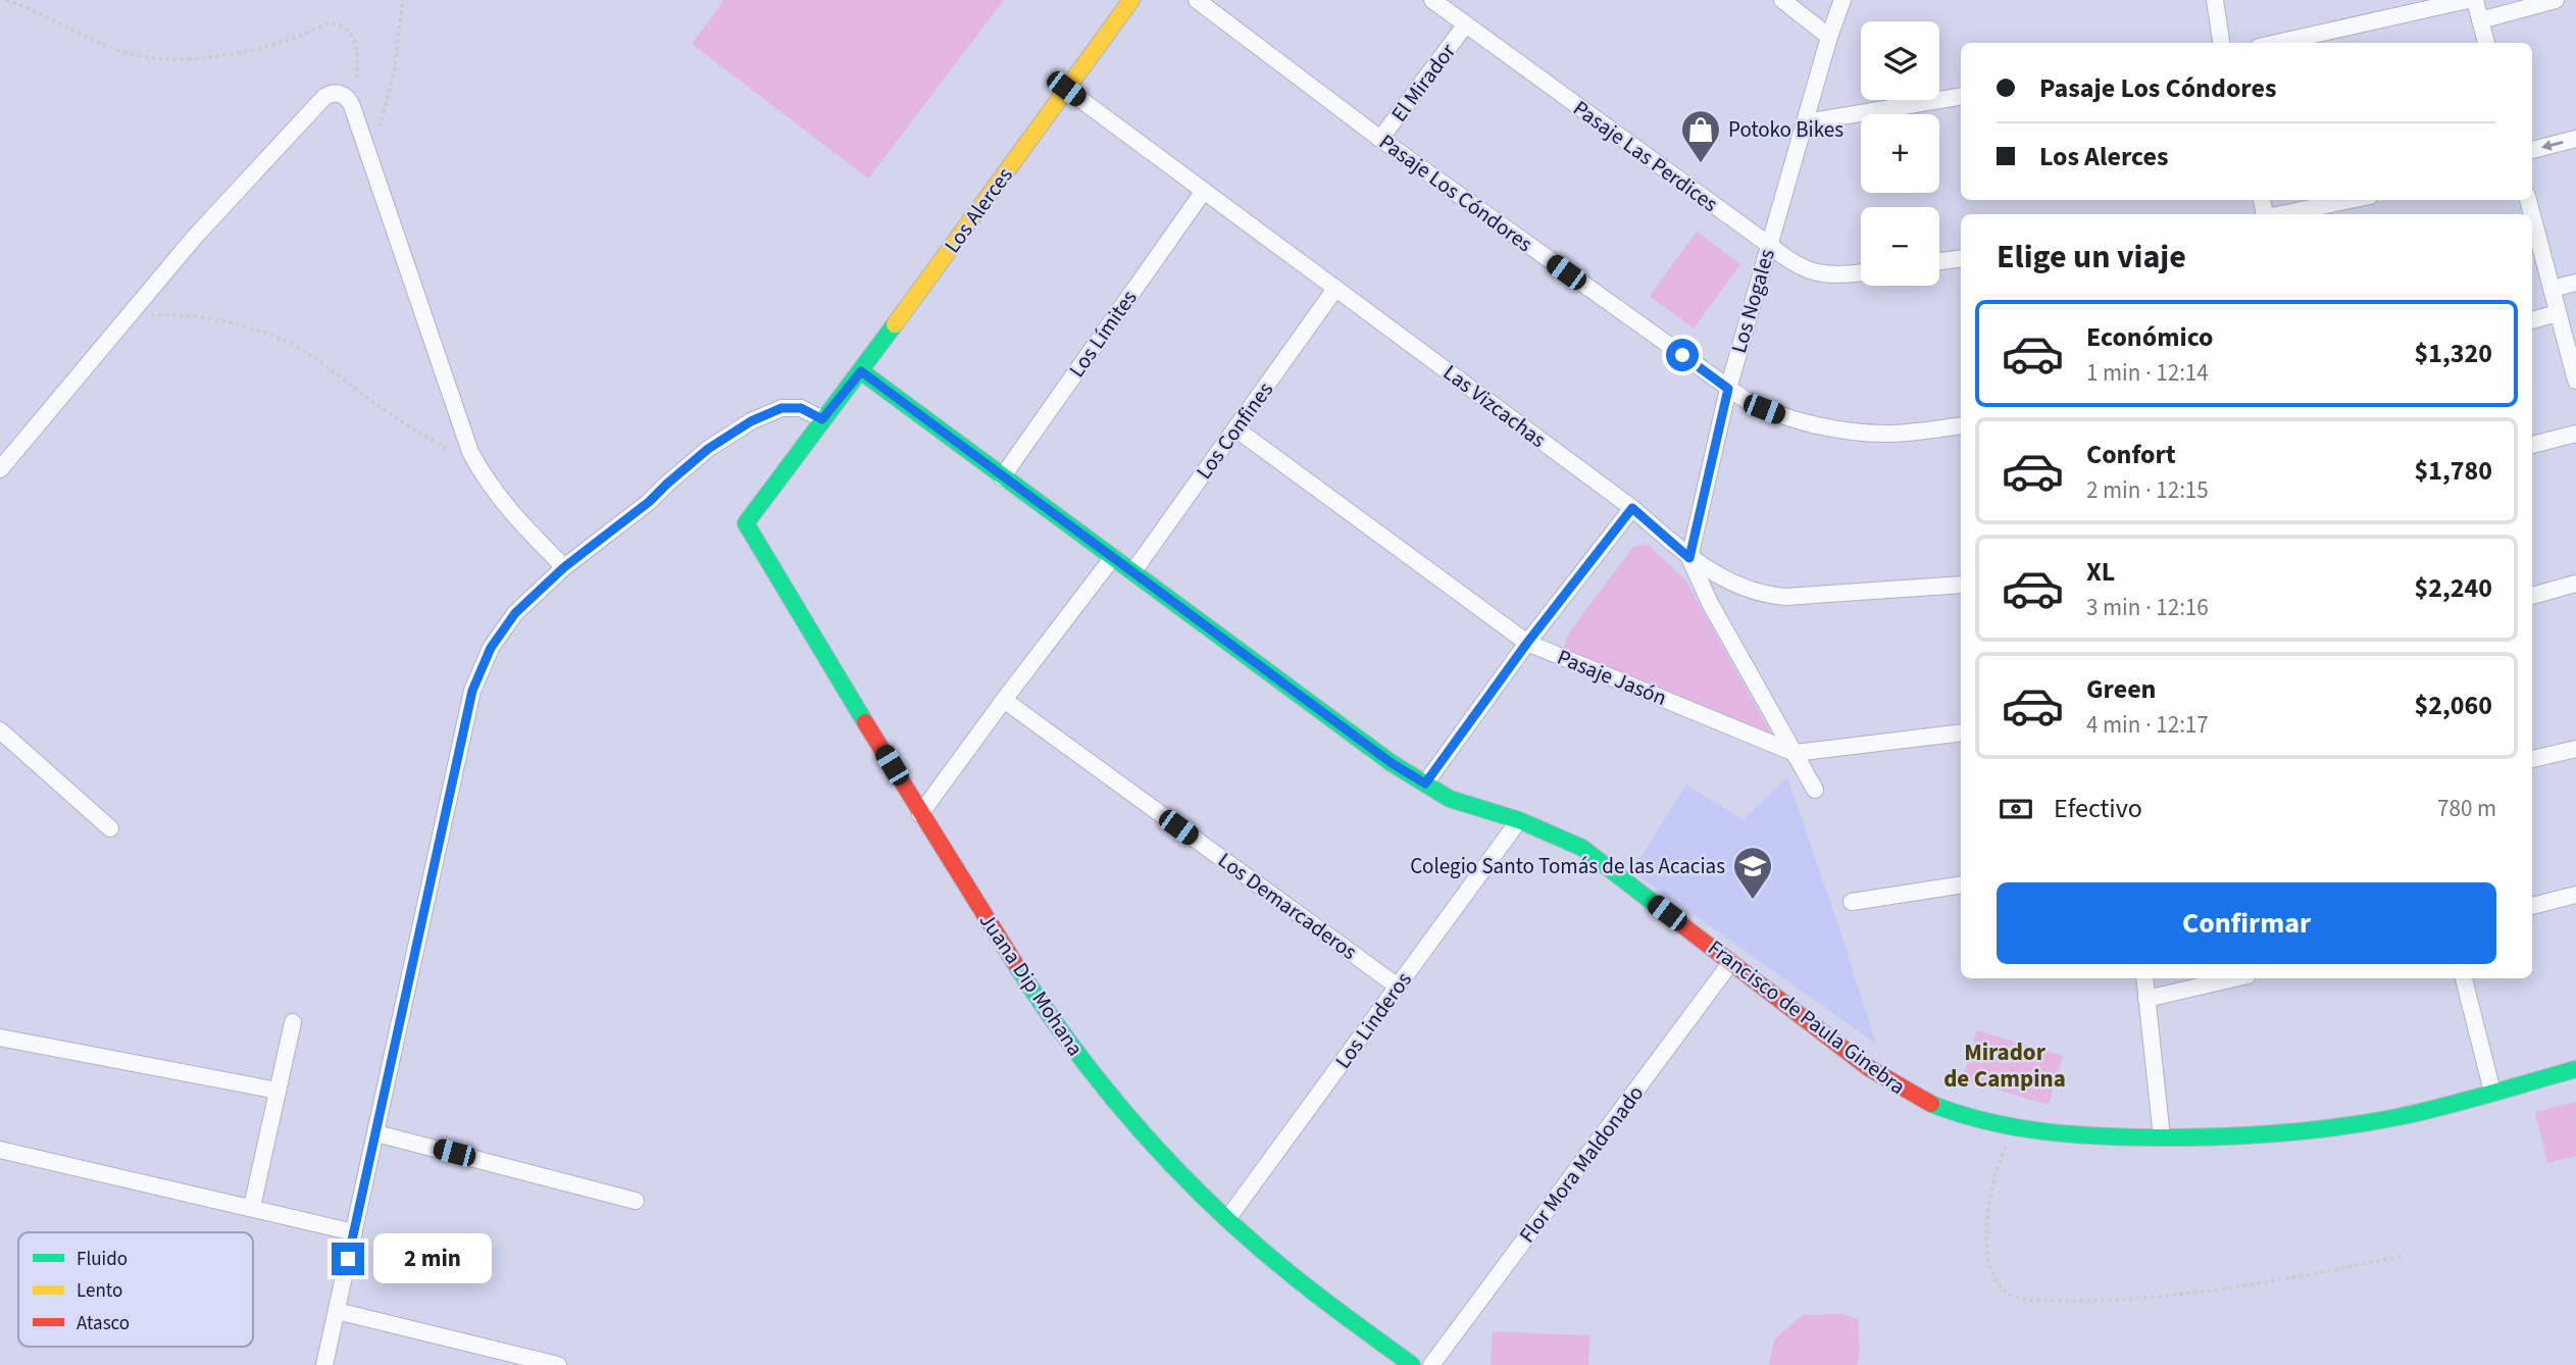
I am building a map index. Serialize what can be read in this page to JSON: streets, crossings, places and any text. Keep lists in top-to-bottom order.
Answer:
{
  "streets": {
    "street": [
      "El Mirador",
      "Pasaje Las Perdices",
      "Pasaje Los Cóndores",
      "Los Alerces",
      "Los Nogales",
      "Los Límites",
      "Las Vizcachas",
      "Los Confines",
      "Pasaje Jasón",
      "Los Demarcaderos",
      "Juana Dip Mohana",
      "Francisco de Paula Ginebra",
      "Los Linderos",
      "Flor Mora Maldonado"
    ]
  },
  "crossings": [
    ["El Mirador", "Pasaje Las Perdices"],
    ["El Mirador", "Pasaje Los Cóndores"],
    ["Pasaje Las Perdices", "Los Nogales"],
    ["Pasaje Los Cóndores", "Los Nogales"],
    ["Los Alerces", "Las Vizcachas"],
    ["Los Alerces", "Juana Dip Mohana"],
    ["Los Alerces", "Francisco de Paula Ginebra"],
    ["Los Nogales", "Las Vizcachas"],
    ["Los Límites", "Las Vizcachas"],
    ["Los Límites", "Francisco de Paula Ginebra"],
    ["Las Vizcachas", "Los Confines"],
    ["Los Confines", "Pasaje Jasón"],
    ["Los Confines", "Francisco de Paula Ginebra"],
    ["Los Demarcaderos", "Los Linderos"],
    ["Juana Dip Mohana", "Los Linderos"],
    ["Francisco de Paula Ginebra", "Los Linderos"],
    ["Francisco de Paula Ginebra", "Flor Mora Maldonado"]
  ],
  "districts": ["Mirador de Campina"],
  "places": {
    "shop": ["Potoko Bikes"],
    "school or university": ["Colegio Santo Tomás de las Acacias"]
  },
  "legend": ["Fluido", "Lento", "Atasco"],
  "page": {
    "map_buttons": ["+", "−"],
    "banner": ["Pasaje Los Cóndores", "Los Alerces"],
    "heading": "Elige un viaje",
    "list": [
      {
        "name": "Económico",
        "note": "1 min · 12:14",
        "value": "$1,320"
      },
      {
        "name": "Confort",
        "note": "2 min · 12:15",
        "value": "$1,780"
      },
      {
        "name": "XL",
        "note": "3 min · 12:16",
        "value": "$2,240"
      },
      {
        "name": "Green",
        "note": "4 min · 12:17",
        "value": "$2,060"
      }
    ],
    "pay": ["Efectivo", "780 m"],
    "buttons": "Confirmar",
    "bubble": "2 min"
  }
}
